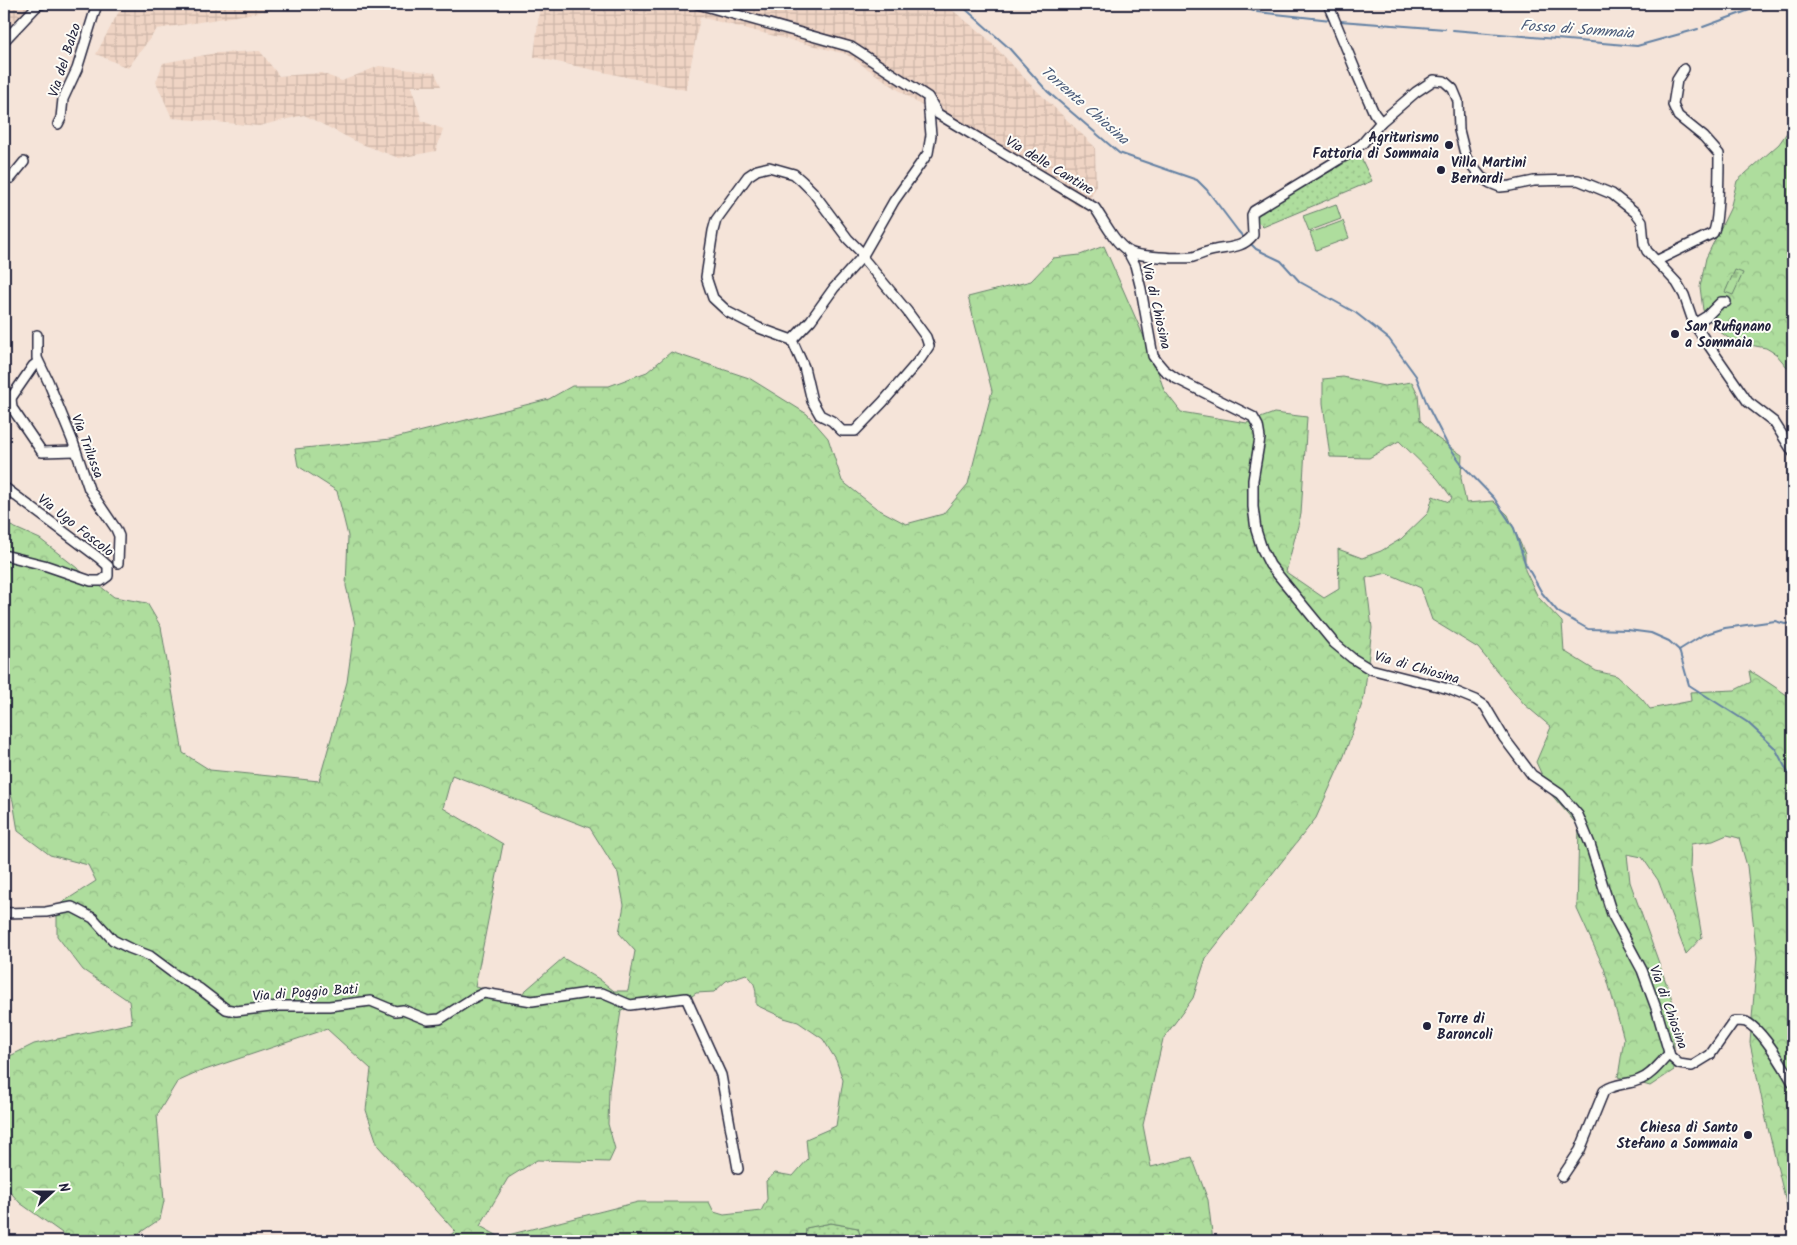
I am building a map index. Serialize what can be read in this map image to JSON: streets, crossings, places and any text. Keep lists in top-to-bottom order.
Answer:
{
  "streets": {
    "street": [
      "Via del Balzo",
      "Via delle Cantine",
      "Via di Chiosina",
      "Via Trilussa",
      "Via Ugo Foscolo",
      "Via di Poggio Bati"
    ]
  },
  "crossings": [
    ["Via delle Cantine", "Via di Chiosina"]
  ],
  "water": ["Fosso di Sommaia", "Torrente Chiosina"],
  "places": [
    "Agriturismo Fattoria di Sommaia",
    "Villa Martini Bernardi",
    "San Rufignano a Sommaia",
    "Torre di Baroncoli",
    "Chiesa di Santo Stefano a Sommaia"
  ],
  "north": "right"
}
